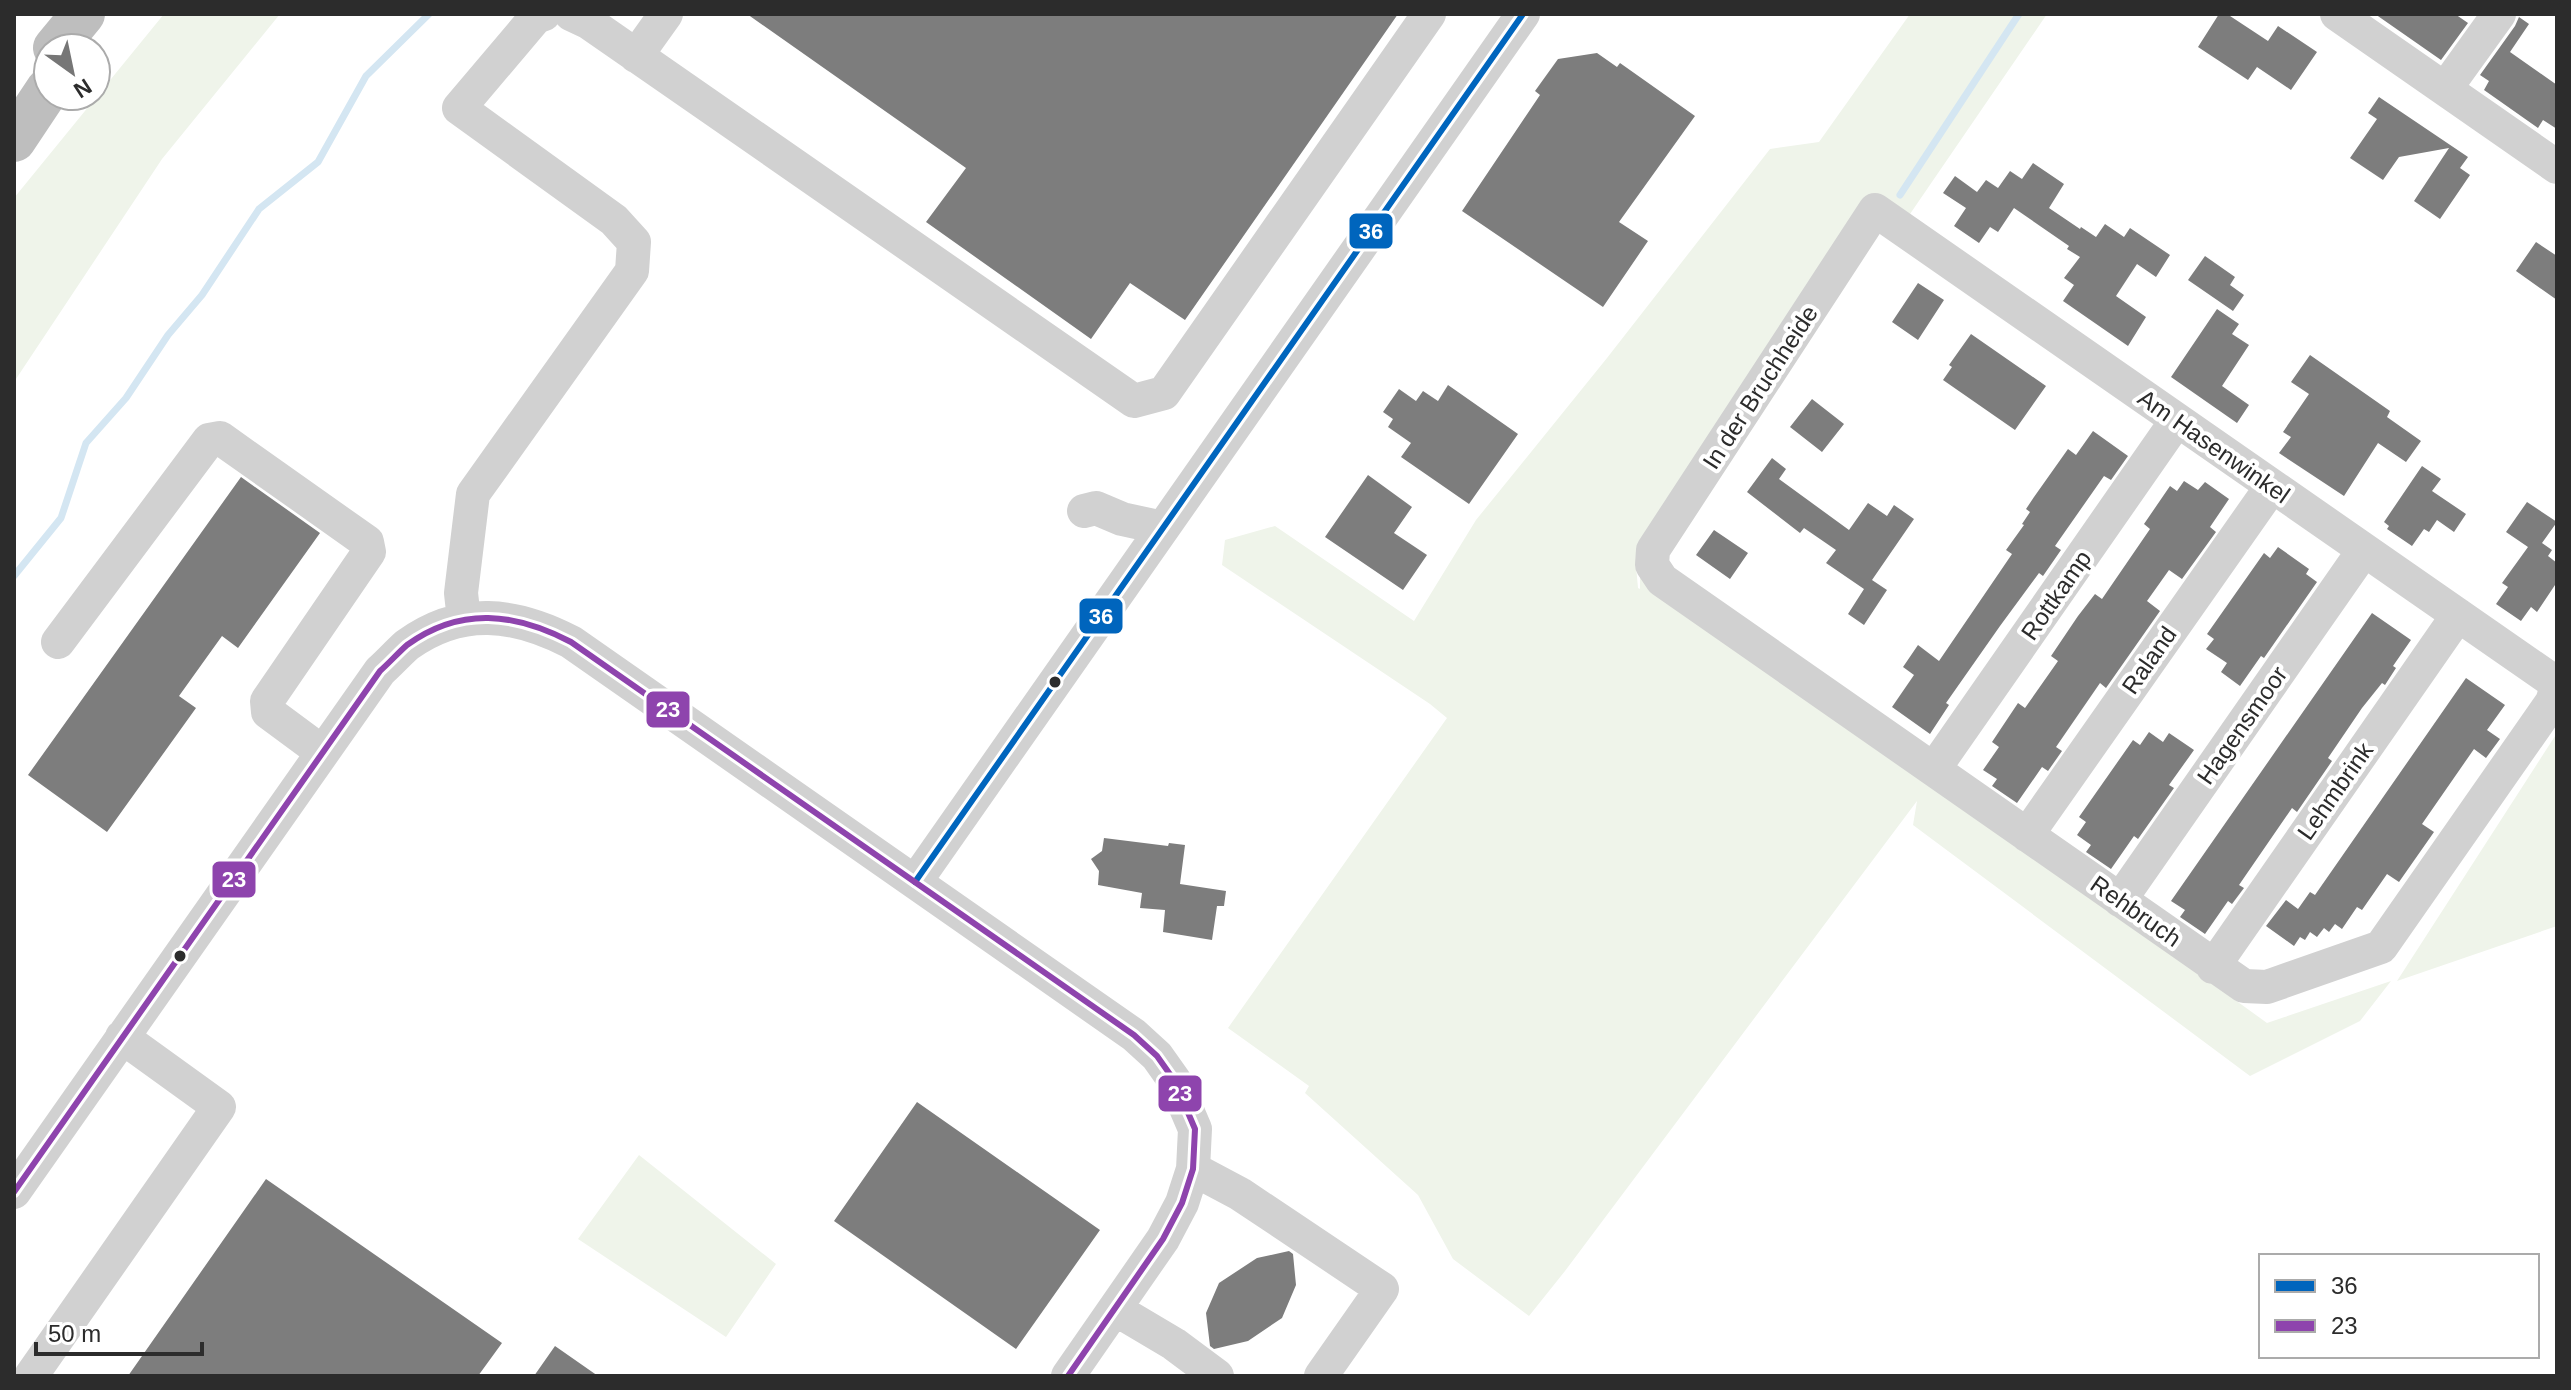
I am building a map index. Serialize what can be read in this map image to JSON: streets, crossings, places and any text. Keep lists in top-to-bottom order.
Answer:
{
  "streets": {
    "street": [
      "In der Bruchheide",
      "Am Hasenwinkel",
      "Rottkamp",
      "Raland",
      "Hagensmoor",
      "Lehmbrink",
      "Rehbruch"
    ]
  },
  "crossings": [
    ["In der Bruchheide", "Am Hasenwinkel"],
    ["In der Bruchheide", "Rehbruch"],
    ["Am Hasenwinkel", "Rottkamp"],
    ["Am Hasenwinkel", "Raland"],
    ["Am Hasenwinkel", "Hagensmoor"],
    ["Am Hasenwinkel", "Lehmbrink"],
    ["Am Hasenwinkel", "Rehbruch"],
    ["Rottkamp", "Rehbruch"],
    ["Raland", "Rehbruch"],
    ["Hagensmoor", "Rehbruch"],
    ["Lehmbrink", "Rehbruch"]
  ],
  "lines": ["transit line 36", "transit line 23"],
  "legend": ["36", "23"],
  "scale_bar": "50 m",
  "north": "bottom right"
}
